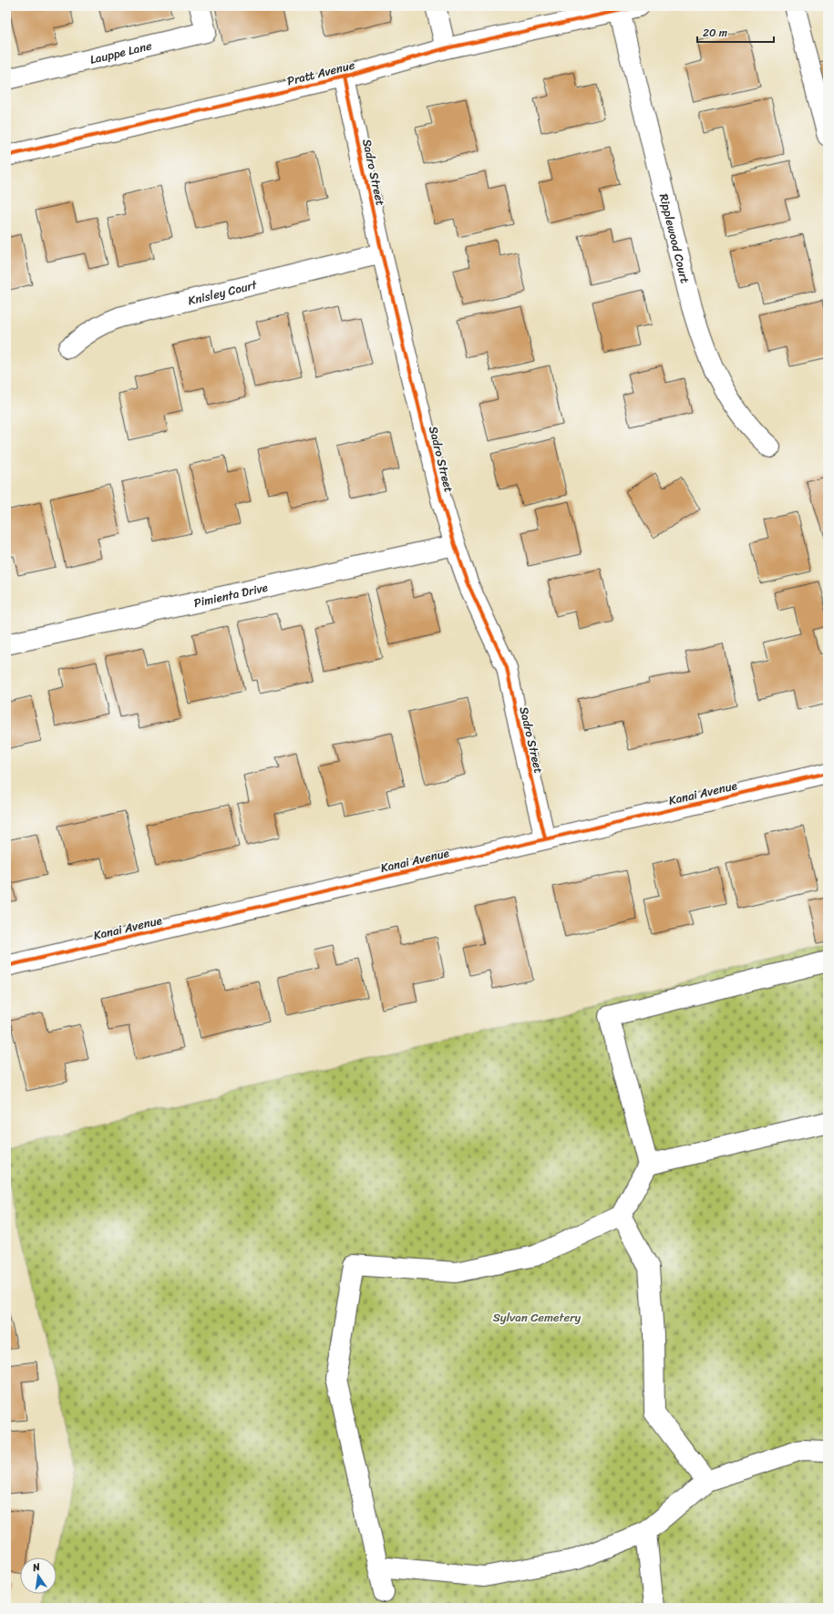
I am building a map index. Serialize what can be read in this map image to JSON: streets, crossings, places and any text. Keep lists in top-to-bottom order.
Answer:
{
  "streets": {
    "street": [
      "Lauppe Lane",
      "Pratt Avenue",
      "Sadro Street",
      "Ripplewood Court",
      "Knisley Court",
      "Pimienta Drive",
      "Kanai Avenue"
    ]
  },
  "crossings": [
    ["Pratt Avenue", "Sadro Street"],
    ["Pratt Avenue", "Ripplewood Court"],
    ["Sadro Street", "Knisley Court"],
    ["Sadro Street", "Pimienta Drive"],
    ["Sadro Street", "Kanai Avenue"]
  ],
  "parks": ["Sylvan Cemetery"],
  "scale_bar": "20 m",
  "north": "top"
}
